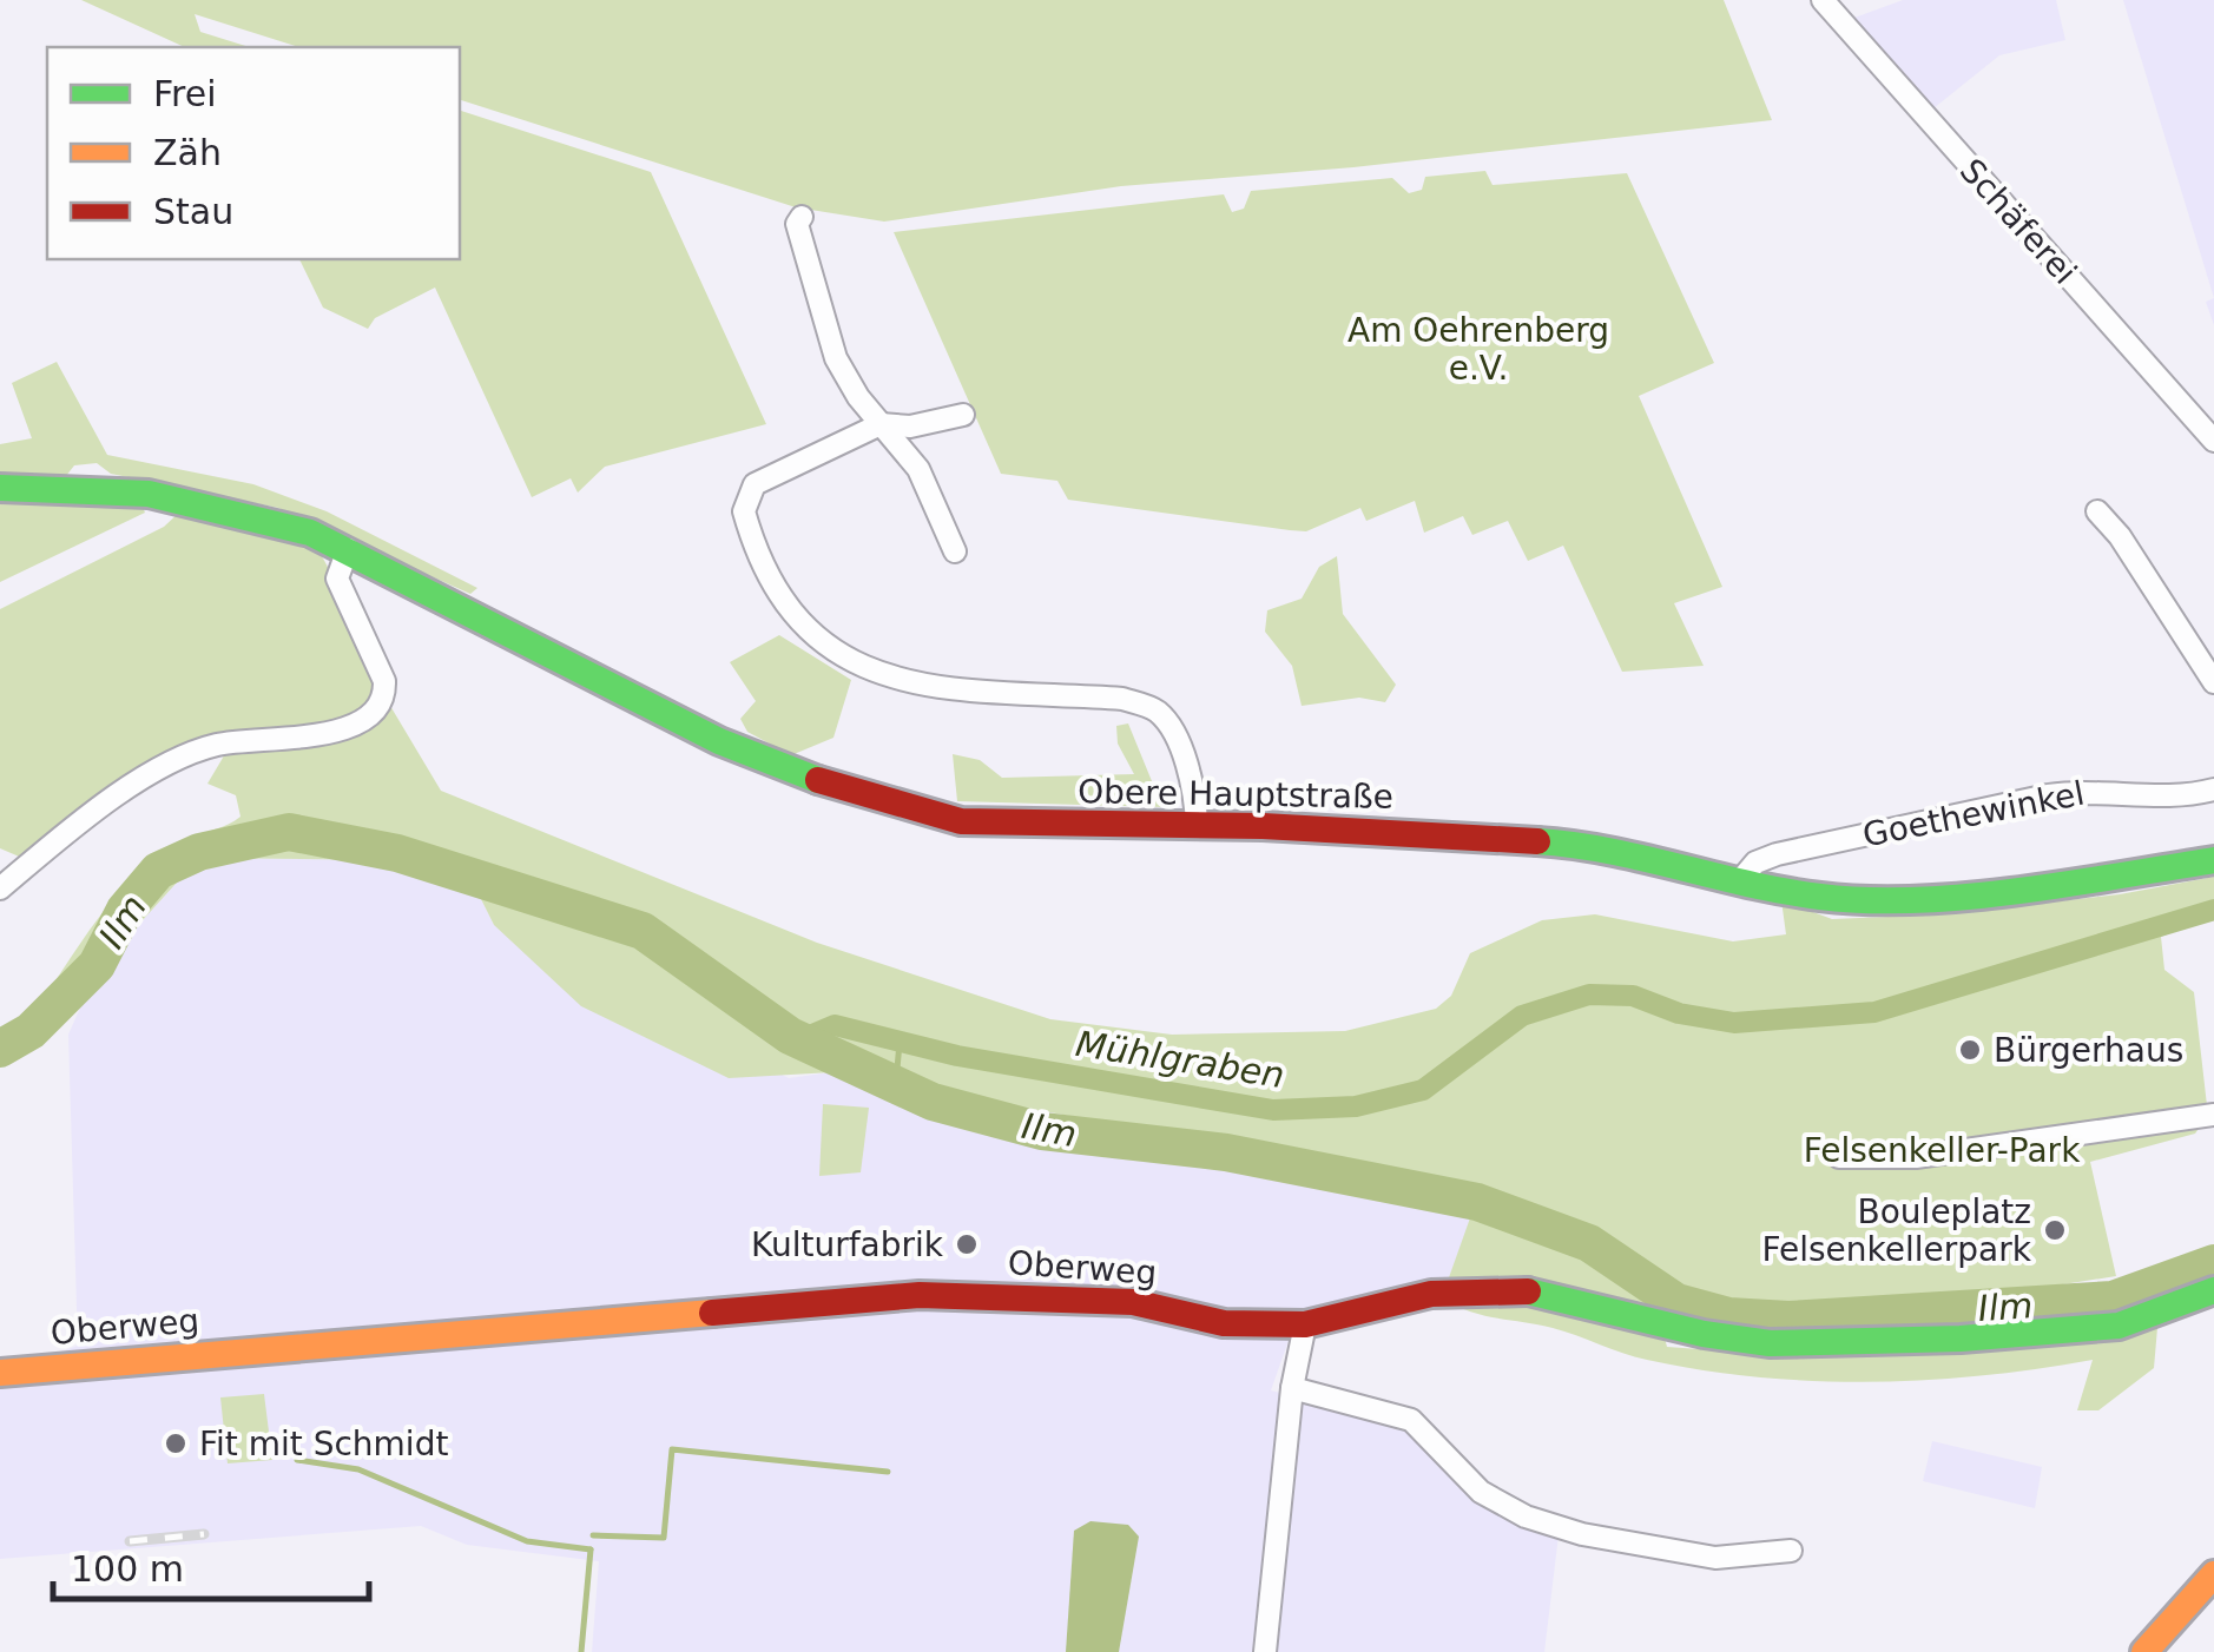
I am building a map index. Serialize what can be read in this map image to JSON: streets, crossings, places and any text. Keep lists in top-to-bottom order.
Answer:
{
  "streets": {
    "street": [
      "Schäferei",
      "Obere Hauptstraße",
      "Goethewinkel",
      "Oberweg"
    ]
  },
  "crossings": [
    ["Obere Hauptstraße", "Goethewinkel"]
  ],
  "water": ["Ilm", "Mühlgraben"],
  "parks": ["Am Oehrenberg e.V.", "Felsenkeller-Park"],
  "places": [
    "Bürgerhaus",
    "Bouleplatz Felsenkellerpark",
    "Kulturfabrik",
    "Fit mit Schmidt"
  ],
  "legend": ["Frei", "Zäh", "Stau"],
  "scale_bar": "100 m"
}
